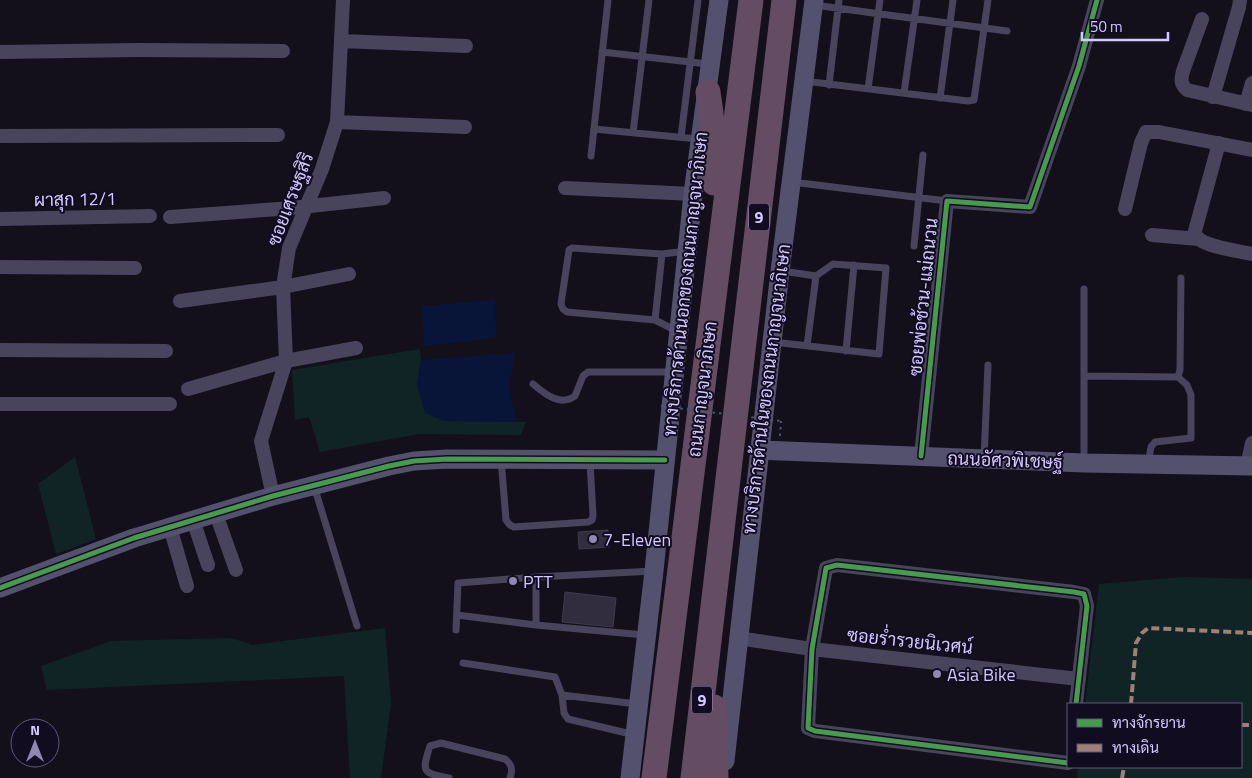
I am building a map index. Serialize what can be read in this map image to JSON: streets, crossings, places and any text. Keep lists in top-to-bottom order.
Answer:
{
  "streets": {
    "highway": ["9", "ถนนกาญจนาภิเษก"],
    "main road": ["ทางบริการด้านนอกของถนนกาญจนาภิเษก", "ทางบริการด้านในของถนนกาญจนาภิเษก", "ถนนอัศวพิเชษฐ์"],
    "street": [
      "ผาสุก 12/1",
      "ซอยเศรษฐสิริ",
      "ซอยพ่อช้วน-แม่ถนวน",
      "ซอยร่ำรวยนิเวศน์"
    ]
  },
  "crossings": [
    ["ซอยพ่อช้วน-แม่ถนวน", "ถนนอัศวพิเชษฐ์"],
    ["ทางบริการด้านในของถนนกาญจนาภิเษก", "ถนนอัศวพิเชษฐ์"],
    ["ทางบริการด้านในของถนนกาญจนาภิเษก", "ซอยร่ำรวยนิเวศน์"]
  ],
  "places": ["7-Eleven", "PTT", "Asia Bike"],
  "legend": ["ทางจักรยาน", "ทางเดิน"],
  "scale_bar": "50 m",
  "north": "top"
}
